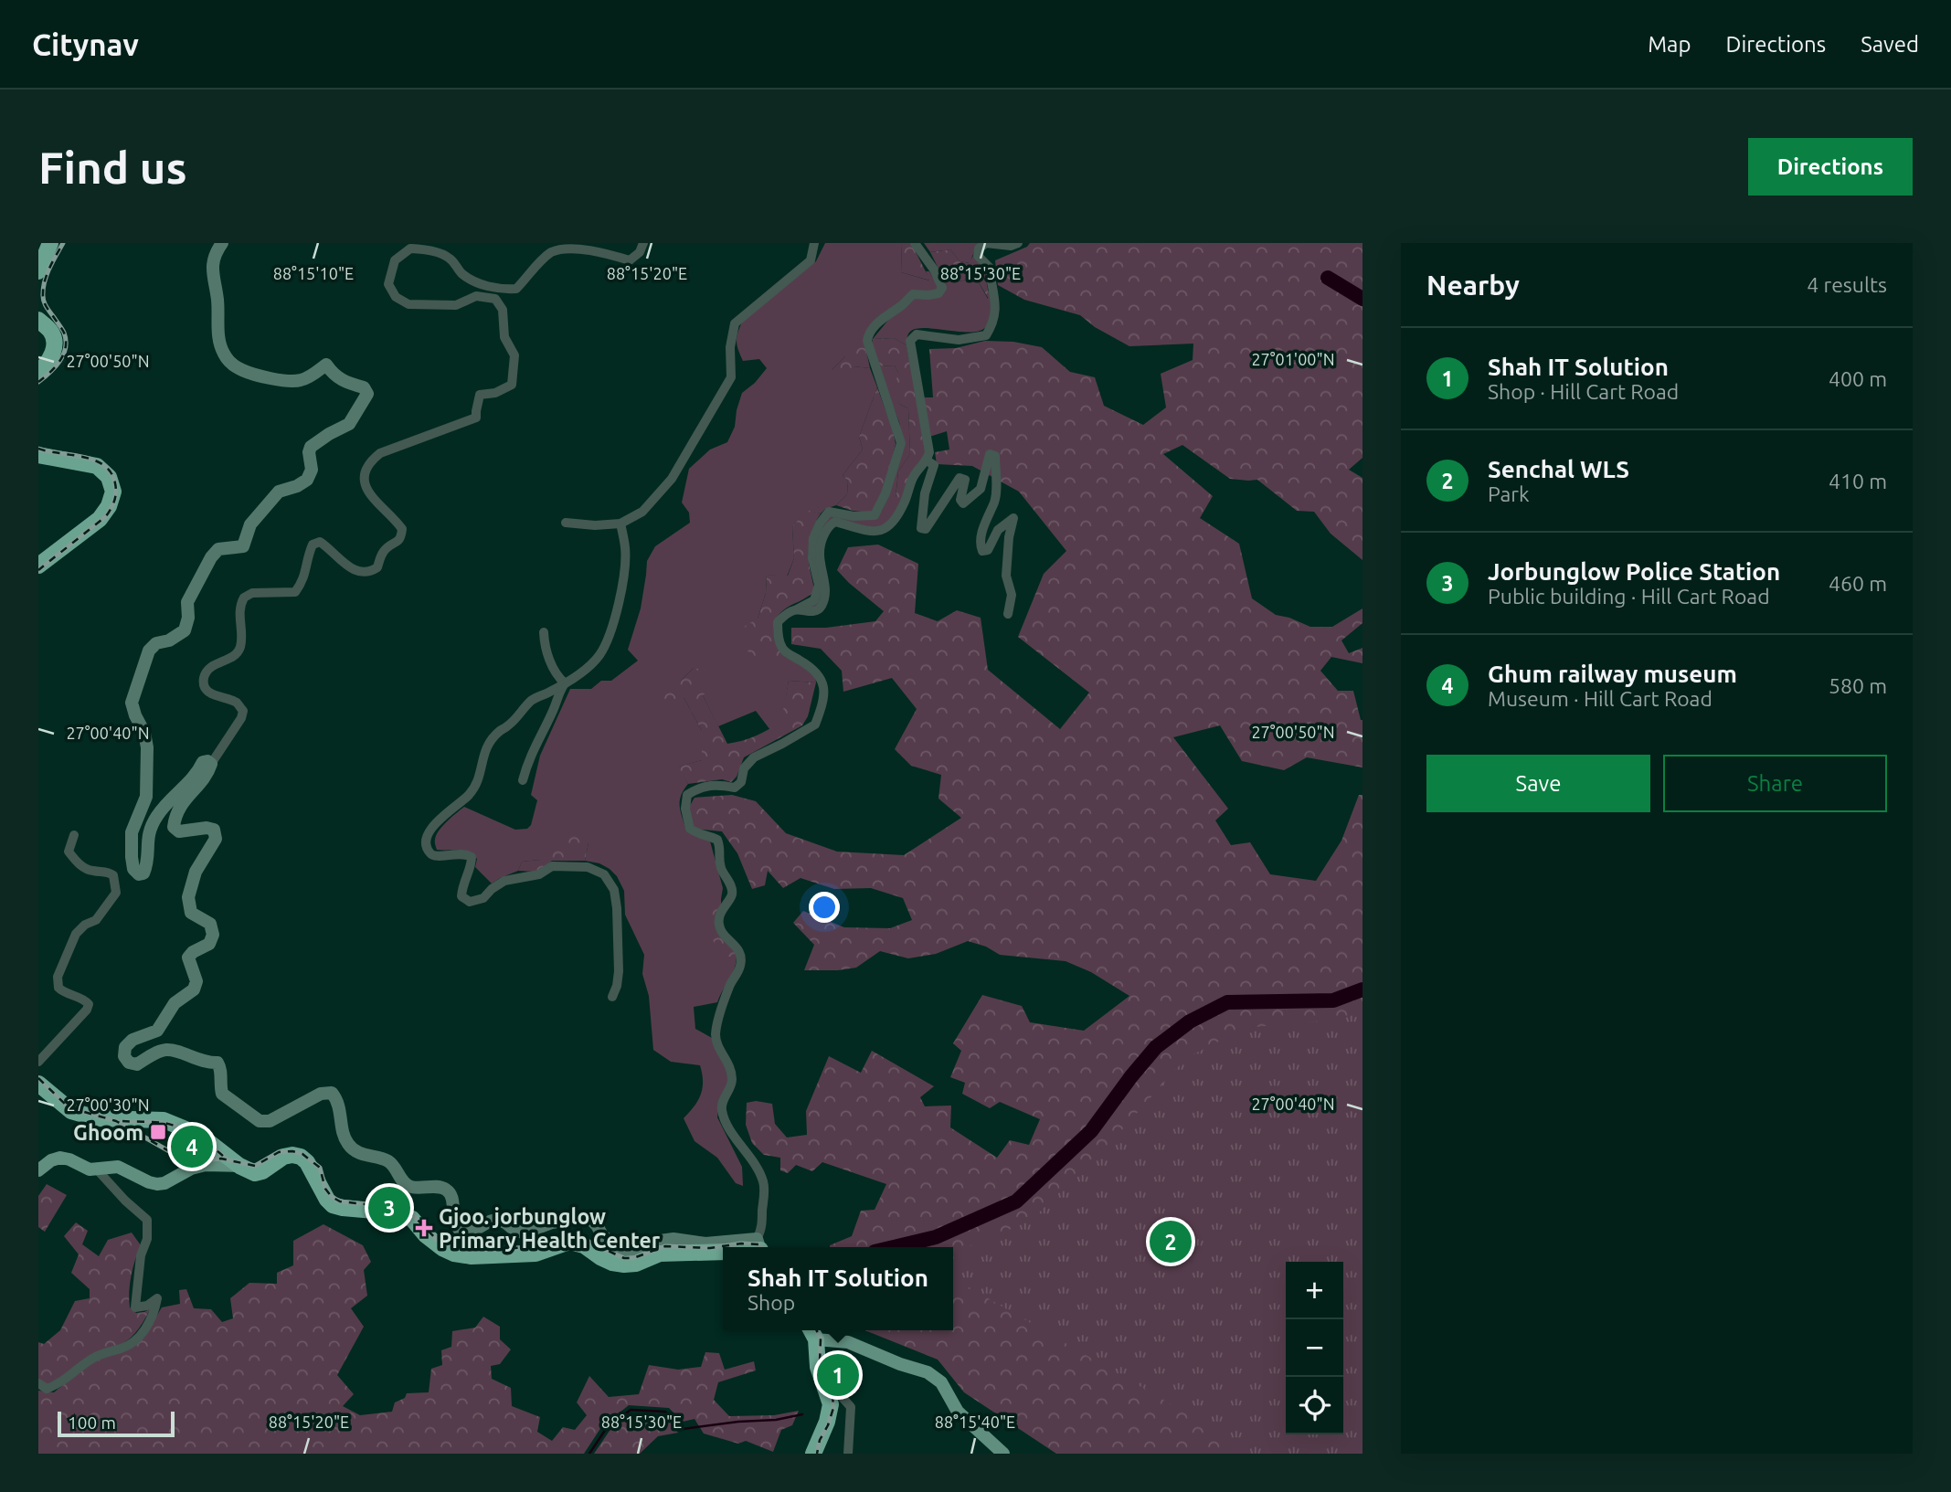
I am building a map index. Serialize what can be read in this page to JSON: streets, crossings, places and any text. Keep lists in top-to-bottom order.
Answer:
{
  "places": {
    "transit": ["Ghoom"],
    "health": ["Gjoo. jorbunglow Primary Health Center"]
  },
  "scale_bar": "100 m",
  "page": {
    "header": "Citynav",
    "nav": ["Map", "Directions", "Saved"],
    "buttons": [
      "Directions",
      ["Save", "Share"]
    ],
    "title": "Find us",
    "heading": ["Nearby", "4 results"],
    "list": [
      {
        "mark": "1",
        "name": "Shah IT Solution",
        "note": "Shop · Hill Cart Road",
        "value": "400 m"
      },
      {
        "mark": "2",
        "name": "Senchal WLS",
        "note": "Park",
        "value": "410 m"
      },
      {
        "mark": "3",
        "name": "Jorbunglow Police Station",
        "note": "Public building · Hill Cart Road",
        "value": "460 m"
      },
      {
        "mark": "4",
        "name": "Ghum railway museum",
        "note": "Museum · Hill Cart Road",
        "value": "580 m"
      }
    ],
    "pins": [
      "4",
      "3",
      "2",
      "1"
    ],
    "popup": ["Shah IT Solution", "Shop"],
    "map_buttons": ["+", "−"],
    "scale": "100 m"
  },
  "coordinates": [
    "88°15'10\"E",
    "88°15'20\"E",
    "88°15'30\"E",
    "27°01'00\"N",
    "27°00'50\"N",
    "27°00'40\"N",
    "27°00'30\"N",
    "88°15'40\"E"
  ]
}
